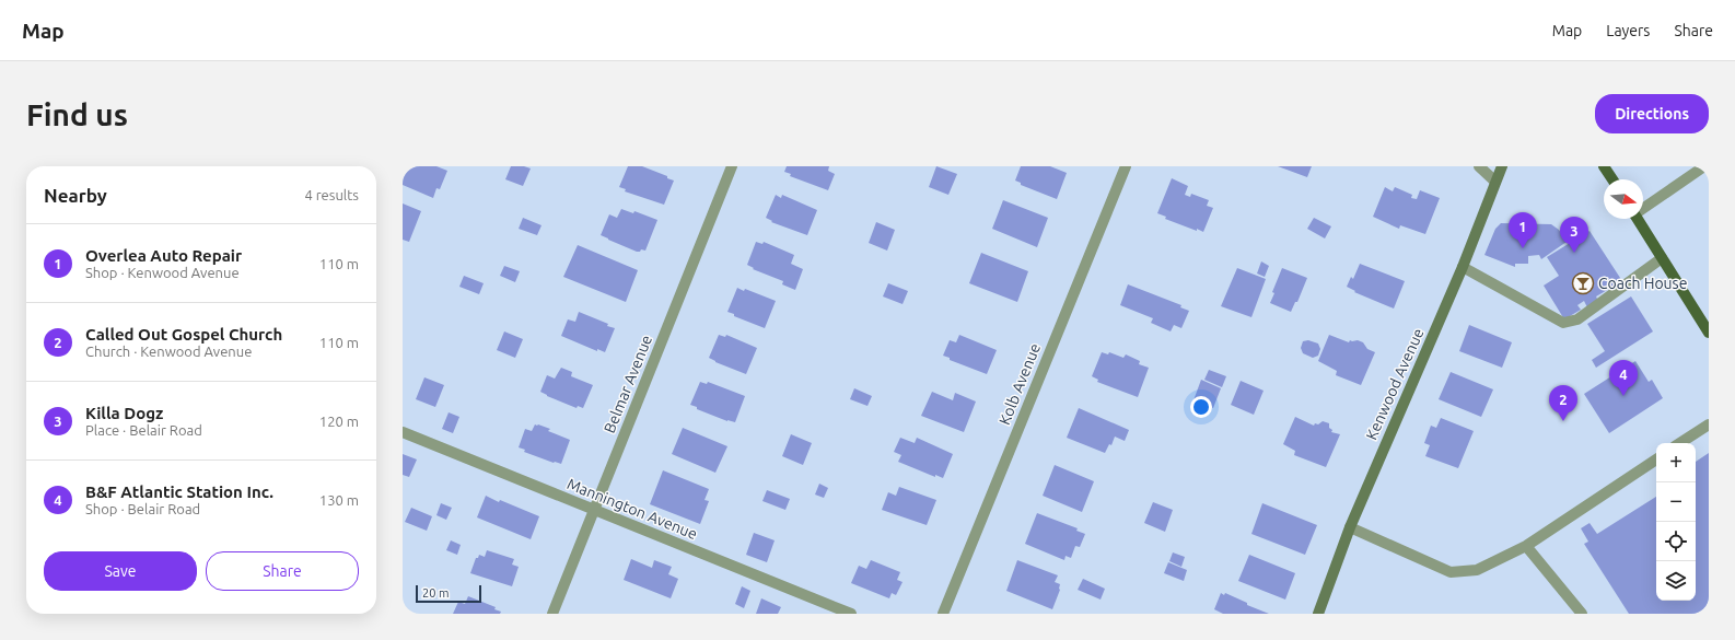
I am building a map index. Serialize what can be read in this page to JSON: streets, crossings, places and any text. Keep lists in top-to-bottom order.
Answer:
{
  "streets": {
    "main road": ["Kenwood Avenue"],
    "street": ["Belmar Avenue", "Kolb Avenue", "Mannington Avenue"]
  },
  "crossings": [
    ["Belmar Avenue", "Mannington Avenue"]
  ],
  "places": {
    "bar": ["Coach House"]
  },
  "scale_bar": "20 m",
  "north": "right",
  "page": {
    "header": "Map",
    "nav": ["Map", "Layers", "Share"],
    "buttons": [
      "Directions",
      ["Save", "Share"]
    ],
    "title": "Find us",
    "heading": ["Nearby", "4 results"],
    "pins": [
      "1",
      "3",
      "4",
      "2"
    ],
    "list": [
      {
        "mark": "1",
        "name": "Overlea Auto Repair",
        "note": "Shop · Kenwood Avenue",
        "value": "110 m"
      },
      {
        "mark": "2",
        "name": "Called Out Gospel Church",
        "note": "Church · Kenwood Avenue",
        "value": "110 m"
      },
      {
        "mark": "3",
        "name": "Killa Dogz",
        "note": "Place · Belair Road",
        "value": "120 m"
      },
      {
        "mark": "4",
        "name": "B&F Atlantic Station Inc.",
        "note": "Shop · Belair Road",
        "value": "130 m"
      }
    ],
    "map_buttons": ["+", "−"],
    "scale": "20 m"
  }
}
